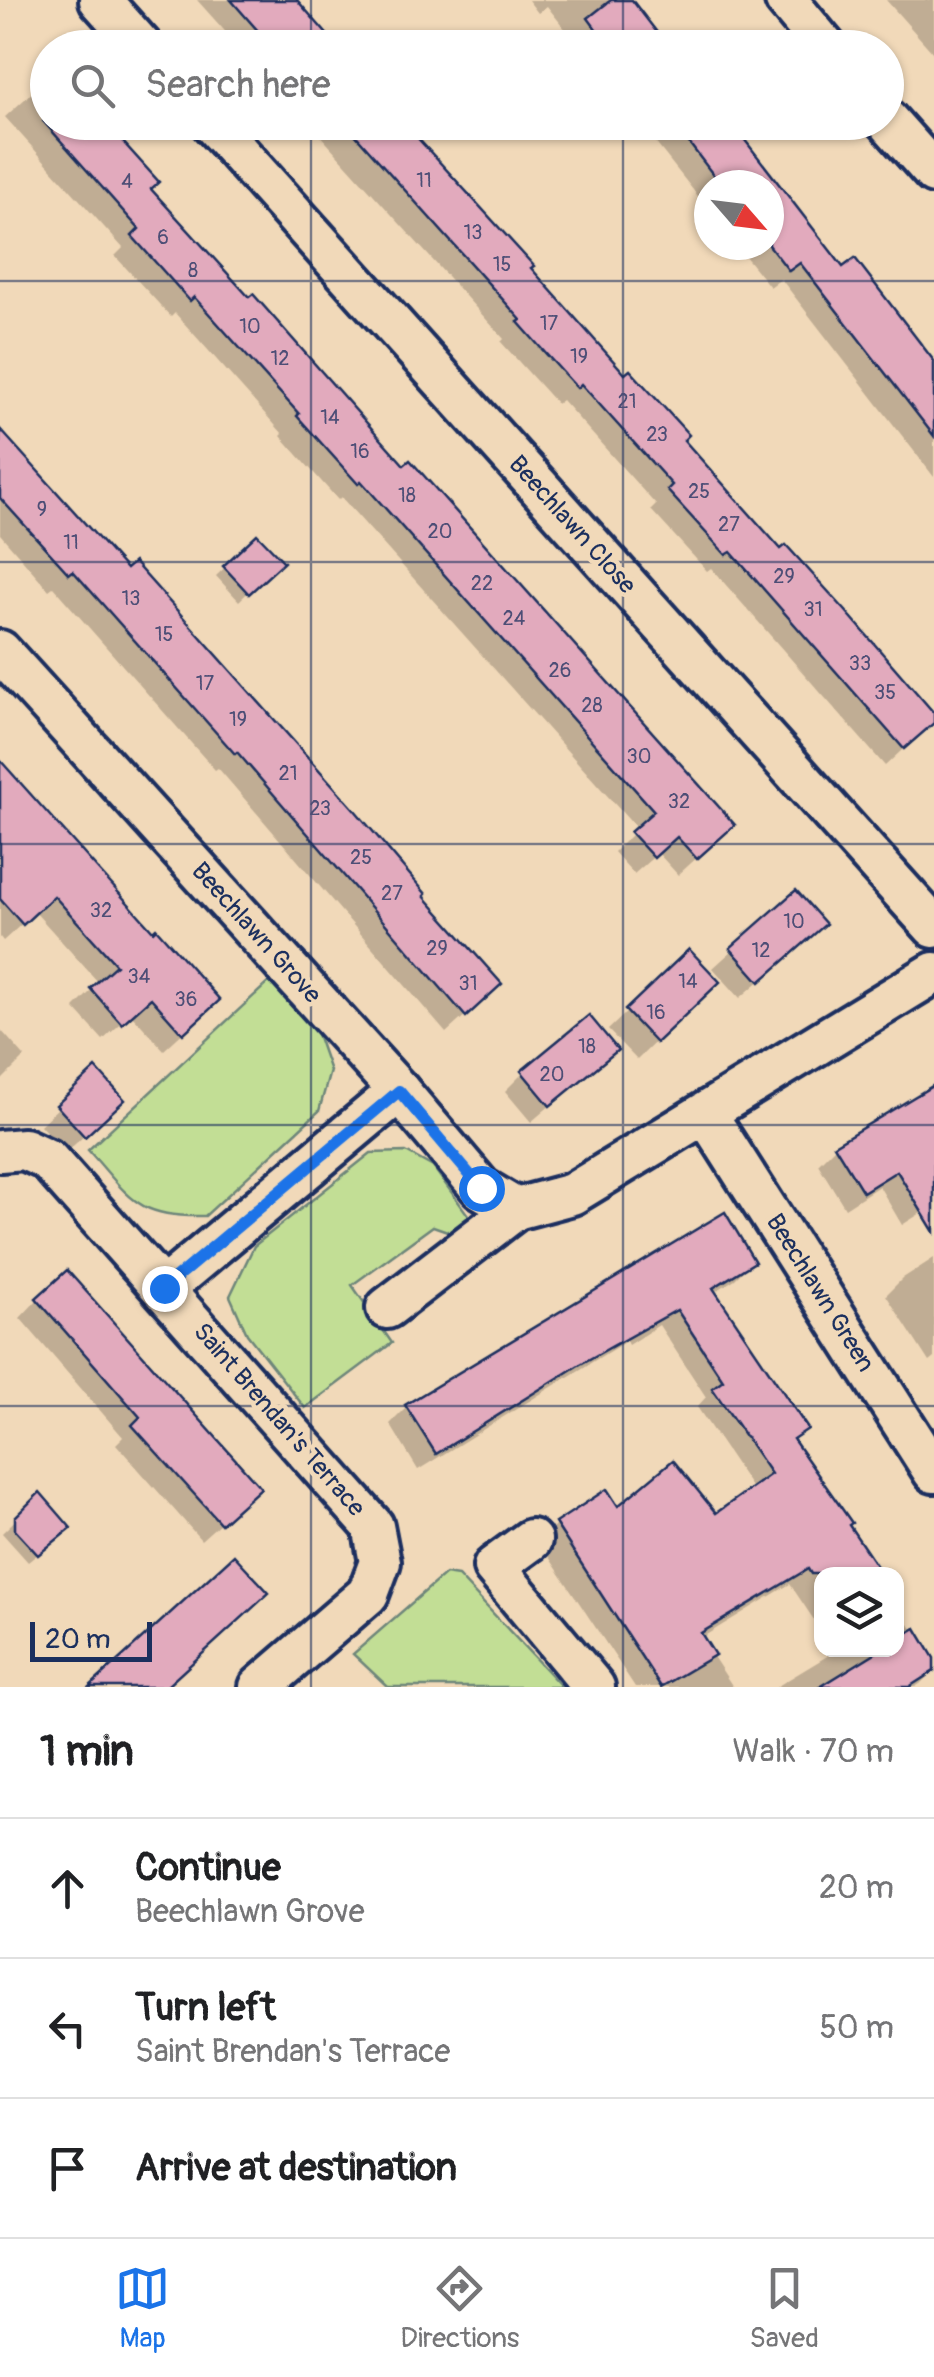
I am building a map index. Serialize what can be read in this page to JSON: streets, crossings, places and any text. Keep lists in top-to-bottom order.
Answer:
{
  "streets": {
    "street": [
      "Beechlawn Close",
      "Beechlawn Grove",
      "Beechlawn Green",
      "Saint Brendan's Terrace"
    ]
  },
  "house_numbers": [
    "11",
    "4",
    "13",
    "6",
    "15",
    "8",
    "17",
    "10",
    "19",
    "12",
    "21",
    "14",
    "23",
    "16",
    "25",
    "18",
    "9",
    "27",
    "20",
    "11",
    "29",
    "22",
    "13",
    "31",
    "24",
    "15",
    "33",
    "26",
    "17",
    "35",
    "28",
    "19",
    "30",
    "21",
    "32",
    "23",
    "25",
    "27",
    "32",
    "10",
    "29",
    "12",
    "34",
    "14",
    "31",
    "36",
    "16",
    "18",
    "20"
  ],
  "scale_bar": "20 m",
  "north": "bottom right",
  "page": {
    "search": "Search here",
    "scale": "20 m",
    "heading": ["1 min", "Walk · 70 m"],
    "list": [
      ["Continue", "Beechlawn Grove", "20 m"],
      ["Turn left", "Saint Brendan's Terrace", "50 m"],
      "Arrive at destination"
    ],
    "nav": ["Map", "Directions", "Saved"]
  }
}
